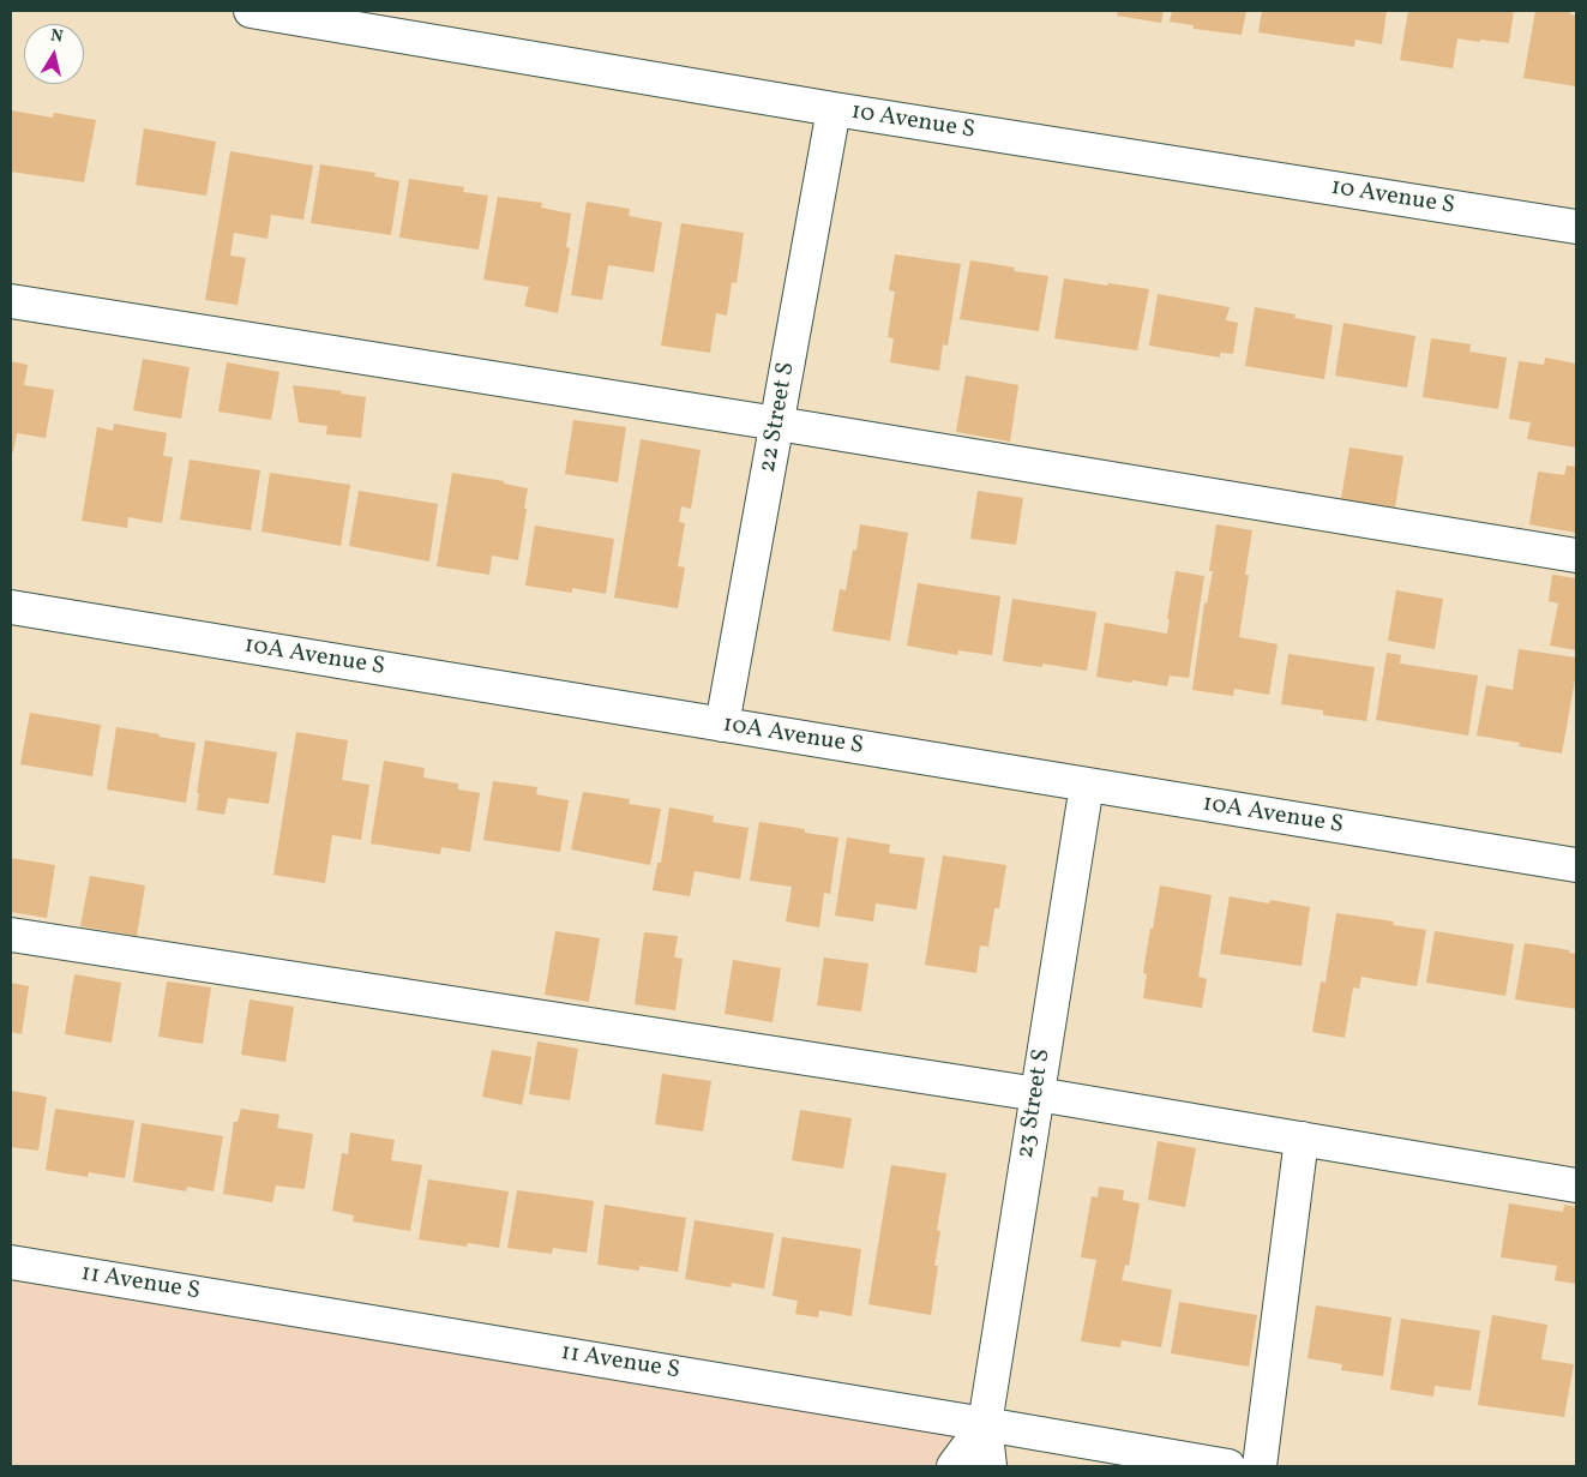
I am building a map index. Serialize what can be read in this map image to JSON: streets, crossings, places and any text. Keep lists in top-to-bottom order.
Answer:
{
  "streets": {
    "street": [
      "10 Avenue S",
      "22 Street S",
      "10A Avenue S",
      "23 Street S",
      "11 Avenue S"
    ]
  },
  "crossings": [
    ["10 Avenue S", "22 Street S"],
    ["22 Street S", "10A Avenue S"],
    ["10A Avenue S", "23 Street S"],
    ["23 Street S", "11 Avenue S"]
  ],
  "north": "top"
}
